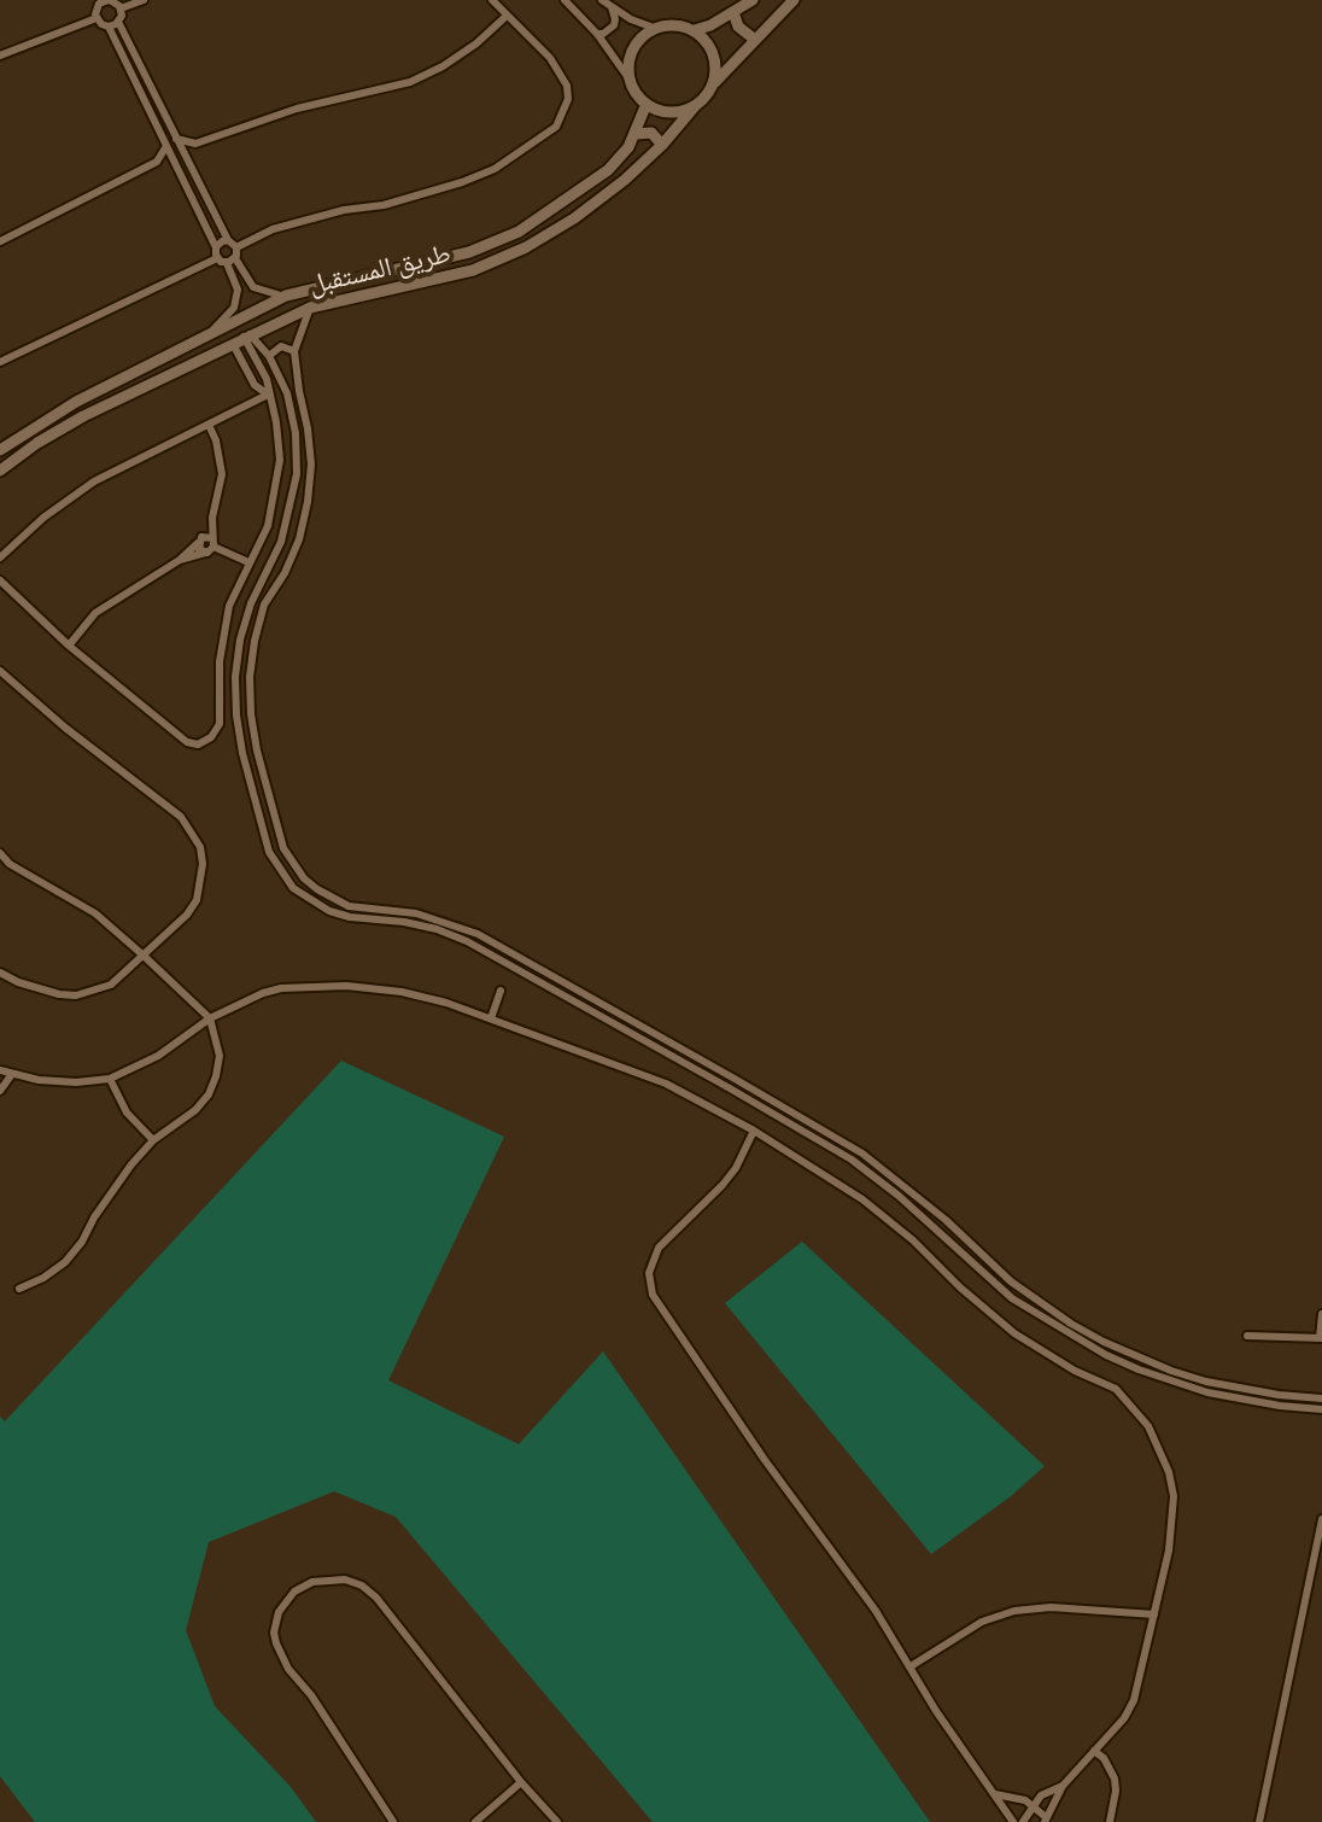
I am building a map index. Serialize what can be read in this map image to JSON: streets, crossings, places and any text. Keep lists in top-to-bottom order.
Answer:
{
  "streets": {
    "main road": ["طريق المستقبل"]
  }
}
